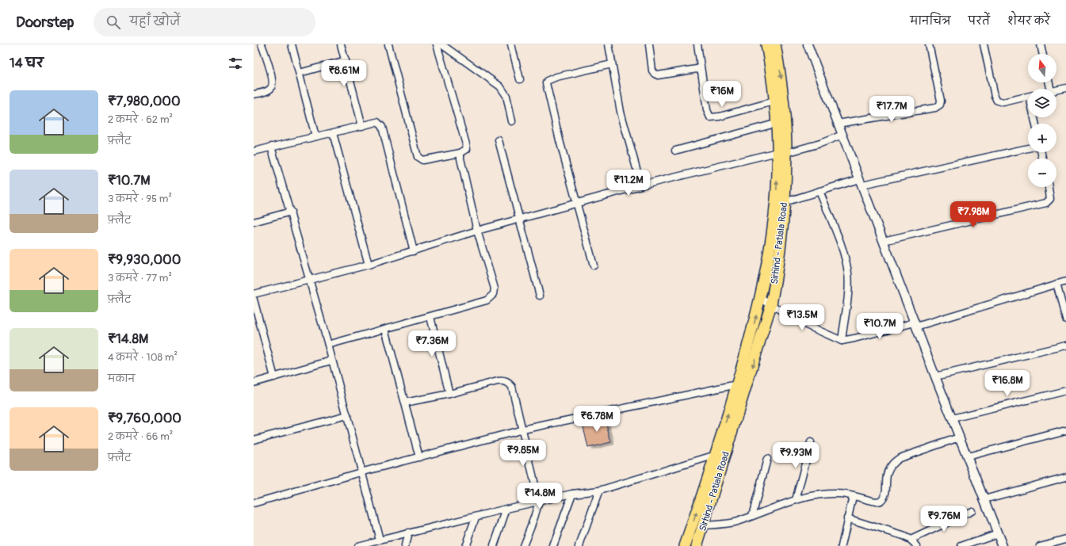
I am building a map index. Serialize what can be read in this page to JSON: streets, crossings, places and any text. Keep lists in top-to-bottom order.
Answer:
{
  "streets": {
    "main road": ["Sirhind - Patiala Road"]
  },
  "north": "top",
  "page": {
    "header": "Doorstep",
    "search": "यहाँ खोजें",
    "nav": ["मानचित्र", "परतें", "शेयर करें"],
    "heading": "14 घर",
    "map_buttons": ["+", "−"],
    "price": [
      "₹8.61M",
      "₹16M",
      "₹17.7M",
      "₹11.2M",
      "₹7.98M",
      "₹13.5M",
      "₹10.7M",
      "₹7.36M",
      "₹16.8M",
      "₹6.78M",
      "₹9.85M",
      "₹9.93M",
      "₹14.8M",
      "₹9.76M"
    ],
    "list": [
      {
        "name": "₹7,980,000",
        "note": "2 कमरे · 62 m² · फ़्लैट"
      },
      {
        "name": "₹10.7M",
        "note": "3 कमरे · 95 m² · फ़्लैट"
      },
      {
        "name": "₹9,930,000",
        "note": "3 कमरे · 77 m² · फ़्लैट"
      },
      {
        "name": "₹14.8M",
        "note": "4 कमरे · 108 m² · मकान"
      },
      {
        "name": "₹9,760,000",
        "note": "2 कमरे · 66 m² · फ़्लैट"
      }
    ]
  }
}
